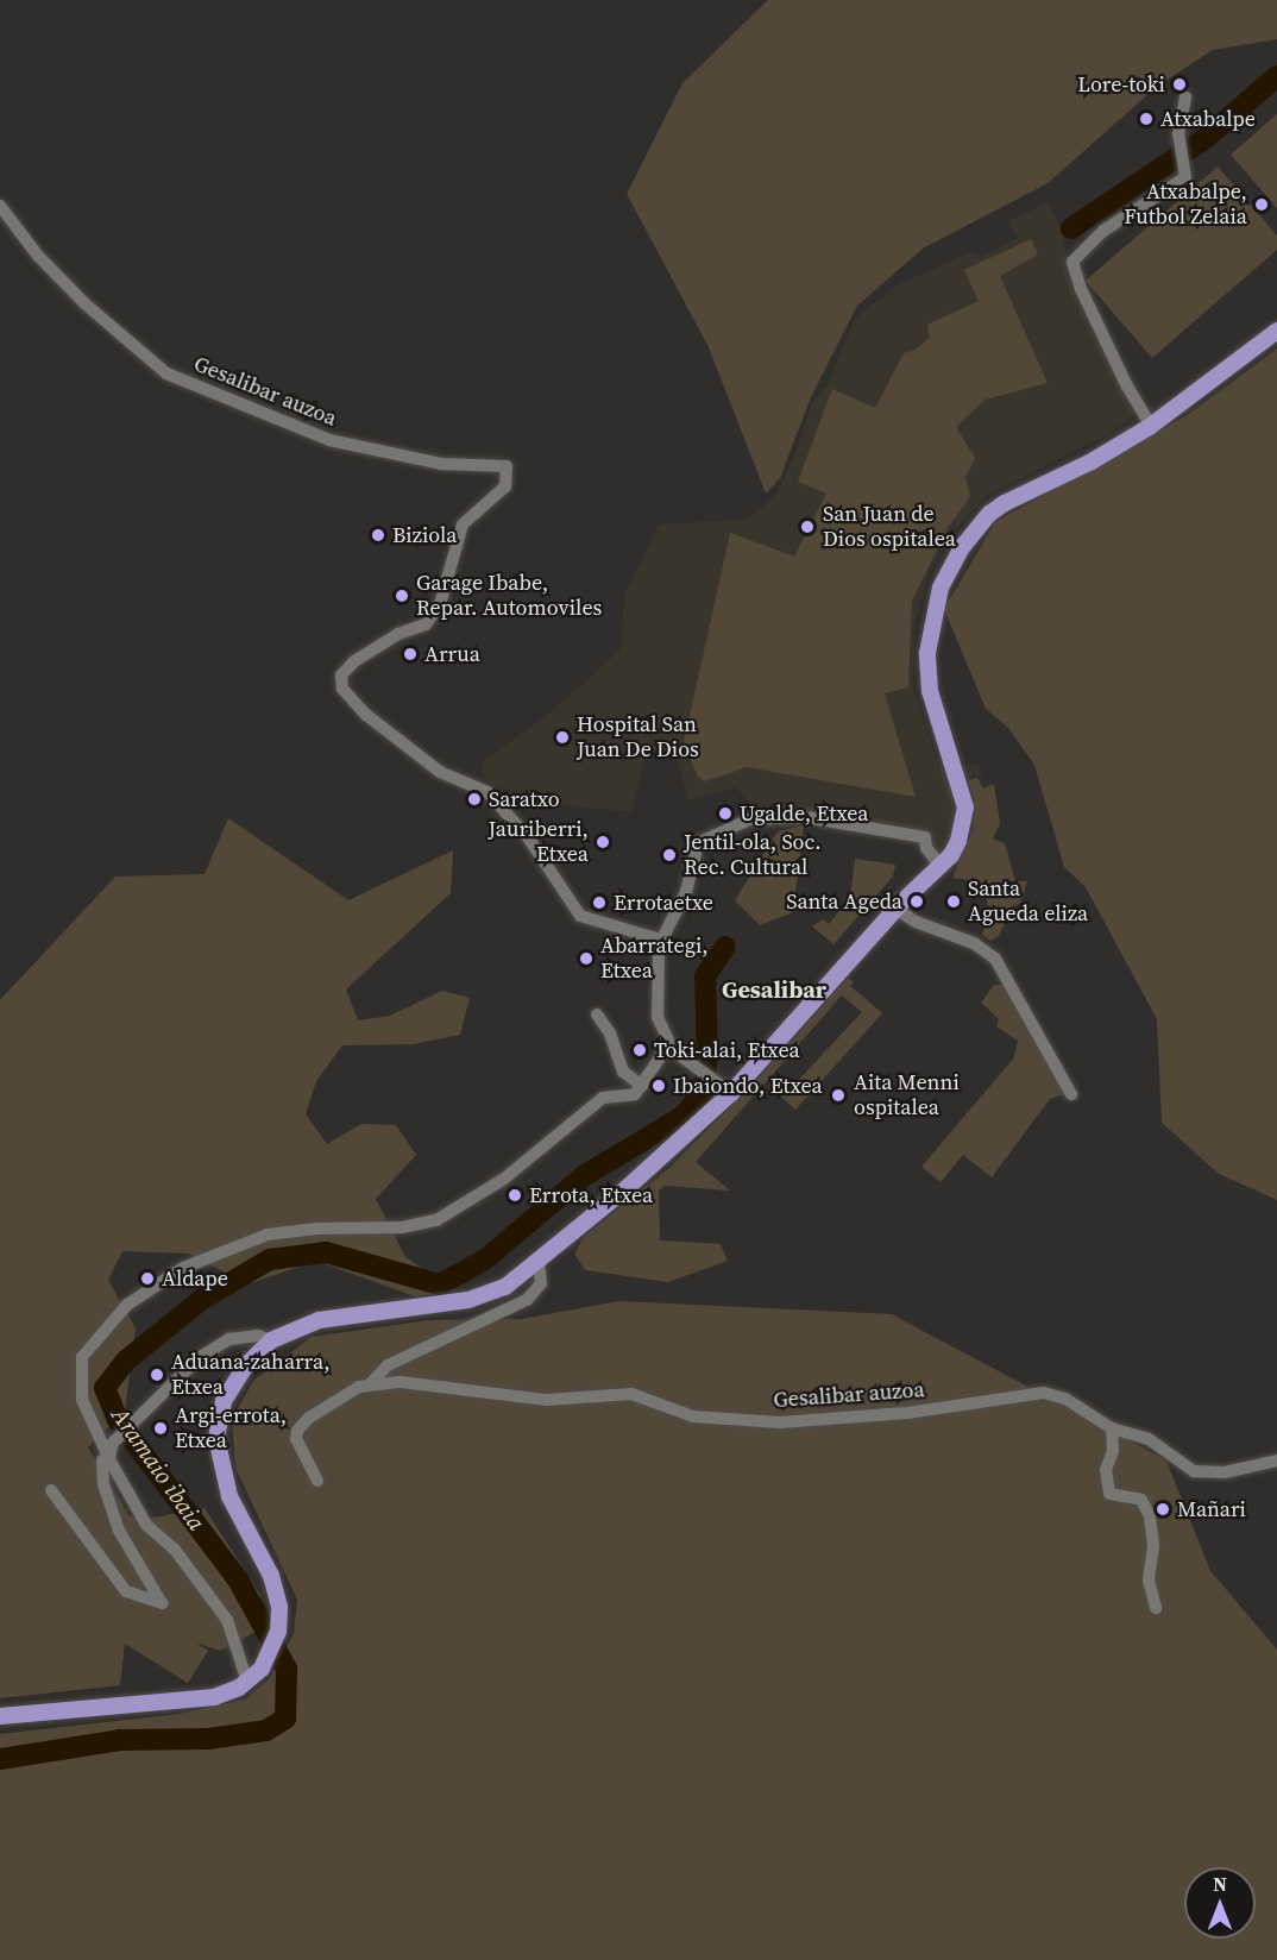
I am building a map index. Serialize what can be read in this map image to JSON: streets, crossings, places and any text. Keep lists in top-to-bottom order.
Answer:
{
  "streets": {
    "street": ["Gesalibar auzoa"]
  },
  "districts": ["Gesalibar"],
  "water": ["Aramaio ibaia"],
  "places": [
    "Lore-toki",
    "Atxabalpe",
    "Atxabalpe, Futbol Zelaia",
    "San Juan de Dios ospitalea",
    "Biziola",
    "Garage Ibabe, Repar. Automoviles",
    "Arrua",
    "Hospital San Juan De Dios",
    "Saratxo",
    "Ugalde, Etxea",
    "Jauriberri, Etxea",
    "Jentil-ola, Soc. Rec. Cultural",
    "Santa Ageda",
    "Santa Agueda eliza",
    "Errotaetxe",
    "Abarrategi, Etxea",
    "Toki-alai, Etxea",
    "Ibaiondo, Etxea",
    "Aita Menni ospitalea",
    "Errota, Etxea",
    "Aldape",
    "Aduana-zaharra, Etxea",
    "Argi-errota, Etxea",
    "Mañari"
  ],
  "north": "top"
}
